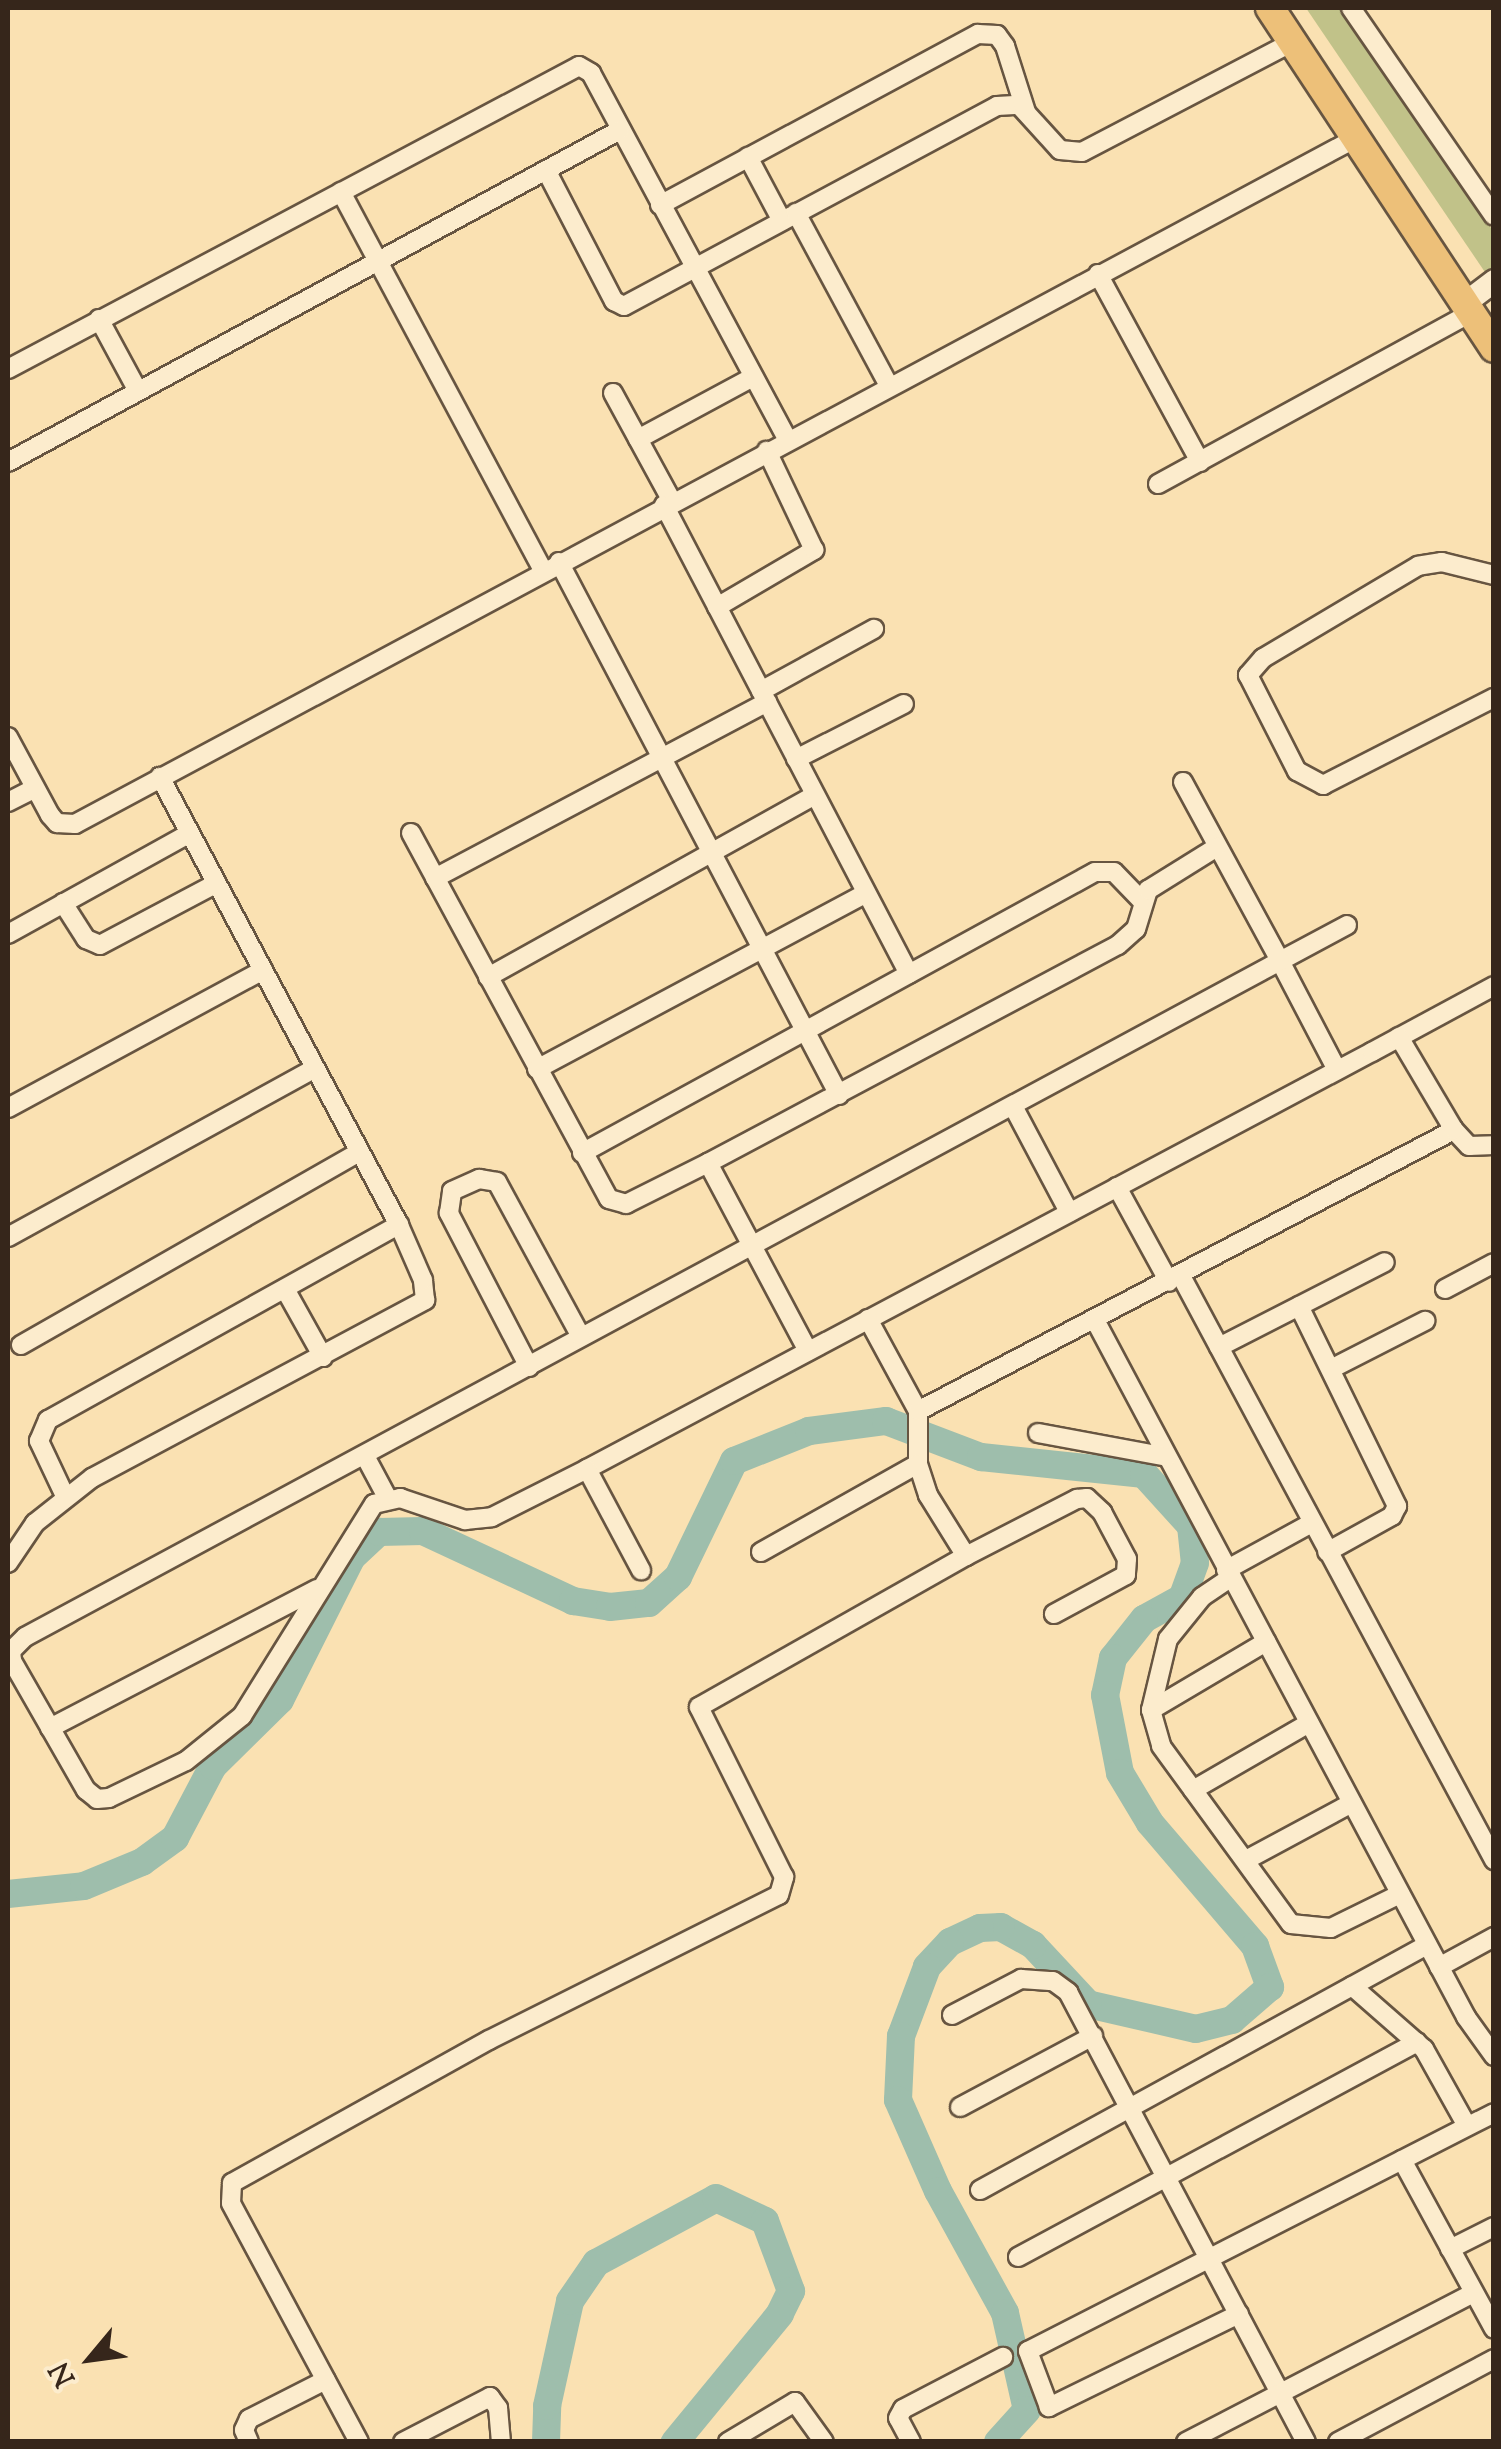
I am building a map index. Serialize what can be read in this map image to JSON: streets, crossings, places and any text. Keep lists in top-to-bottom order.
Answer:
{
  "north": "bottom left"
}
